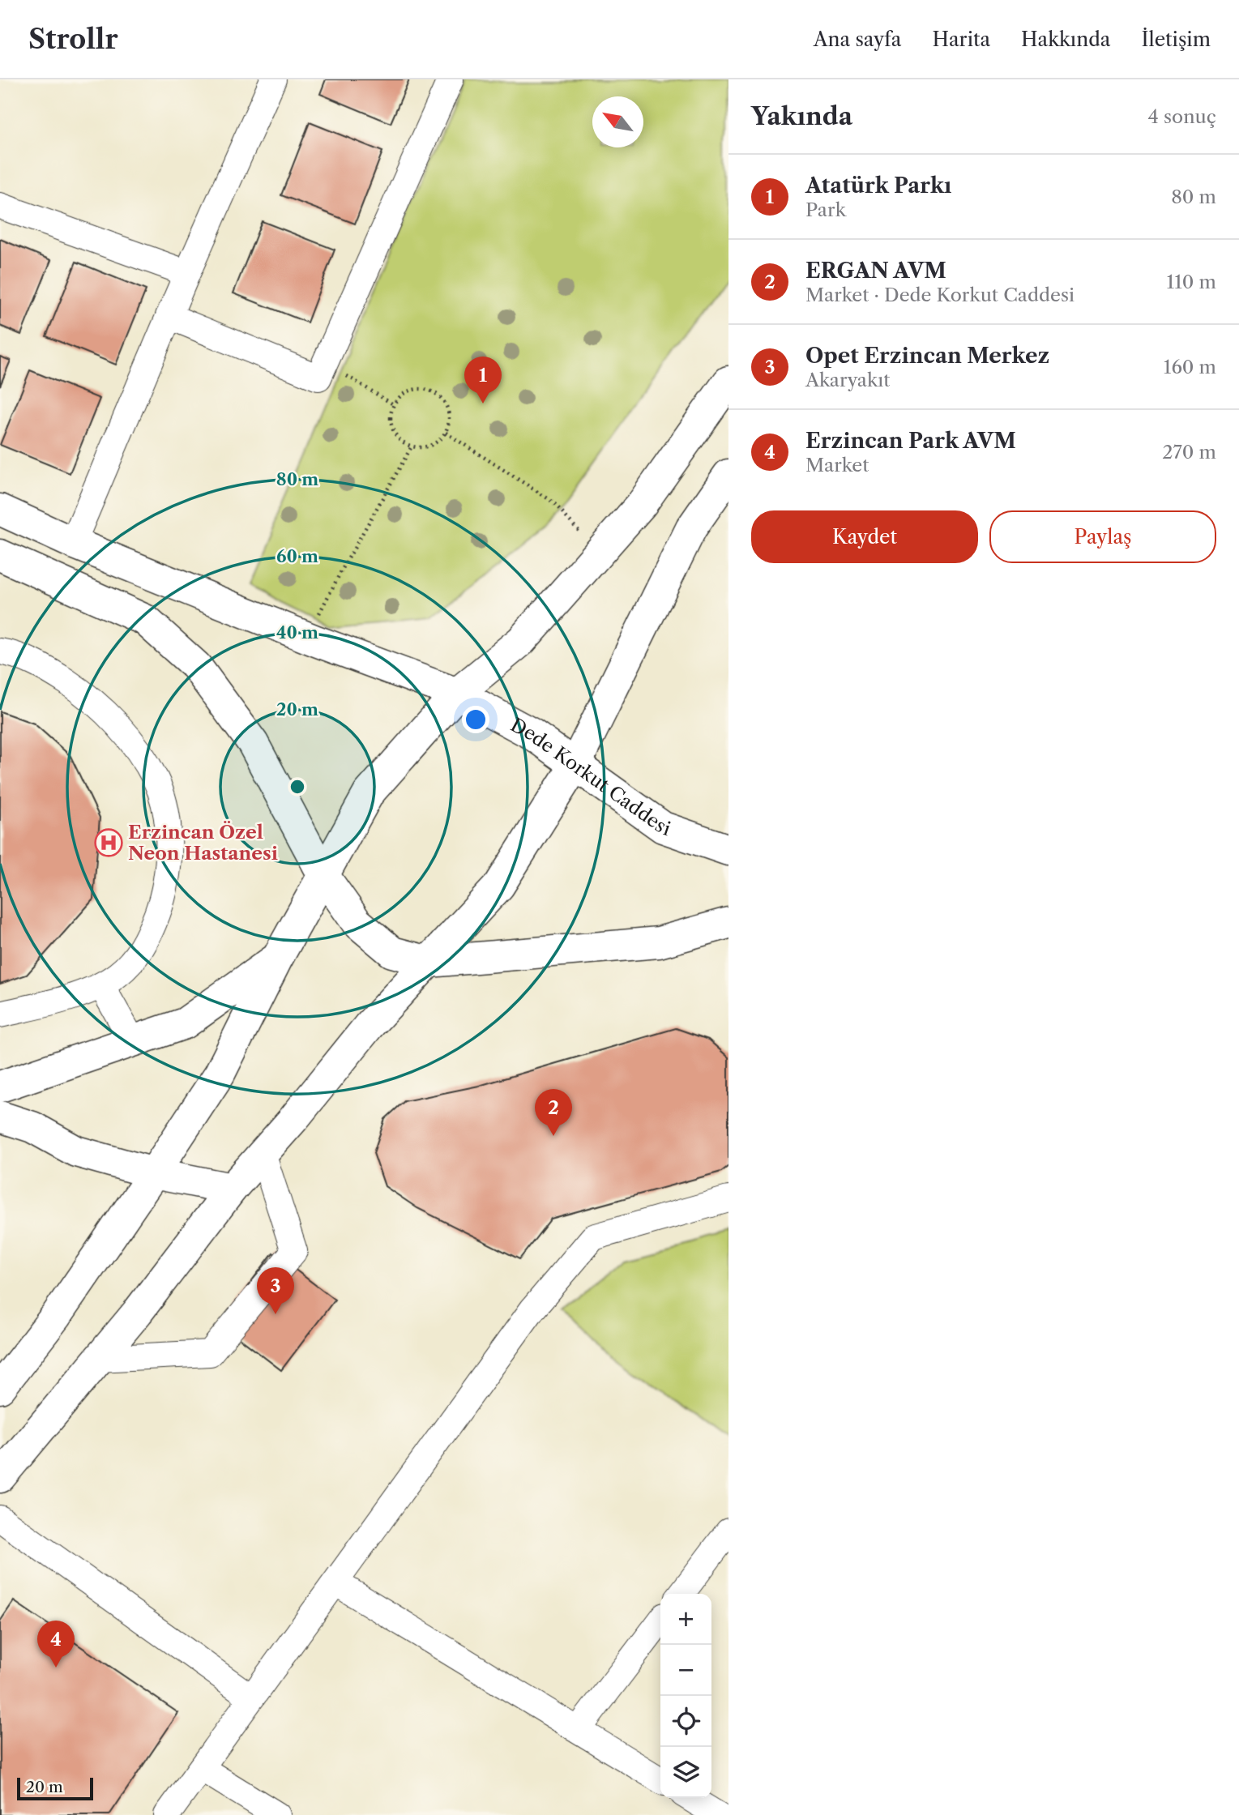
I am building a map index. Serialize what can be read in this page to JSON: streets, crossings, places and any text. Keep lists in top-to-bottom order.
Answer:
{
  "streets": {
    "main road": ["Dede Korkut Caddesi"]
  },
  "places": {
    "hospital": ["Erzincan Özel Neon Hastanesi"]
  },
  "scale_bar": "20 m",
  "north": "top left",
  "page": {
    "header": "Strollr",
    "nav": [
      "Ana sayfa",
      "Harita",
      "Hakkında",
      "İletişim"
    ],
    "heading": ["Yakında", "4 sonuç"],
    "list": [
      {
        "mark": "1",
        "name": "Atatürk Parkı",
        "note": "Park",
        "value": "80 m"
      },
      {
        "mark": "2",
        "name": "ERGAN AVM",
        "note": "Market · Dede Korkut Caddesi",
        "value": "110 m"
      },
      {
        "mark": "3",
        "name": "Opet Erzincan Merkez",
        "note": "Akaryakıt",
        "value": "160 m"
      },
      {
        "mark": "4",
        "name": "Erzincan Park AVM",
        "note": "Market",
        "value": "270 m"
      }
    ],
    "pins": [
      "1",
      "2",
      "3",
      "4"
    ],
    "buttons": ["Kaydet", "Paylaş"],
    "map_buttons": ["+", "−"],
    "scale": "20 m"
  },
  "rings": [
    "80 m",
    "60 m",
    "40 m",
    "20 m"
  ]
}
